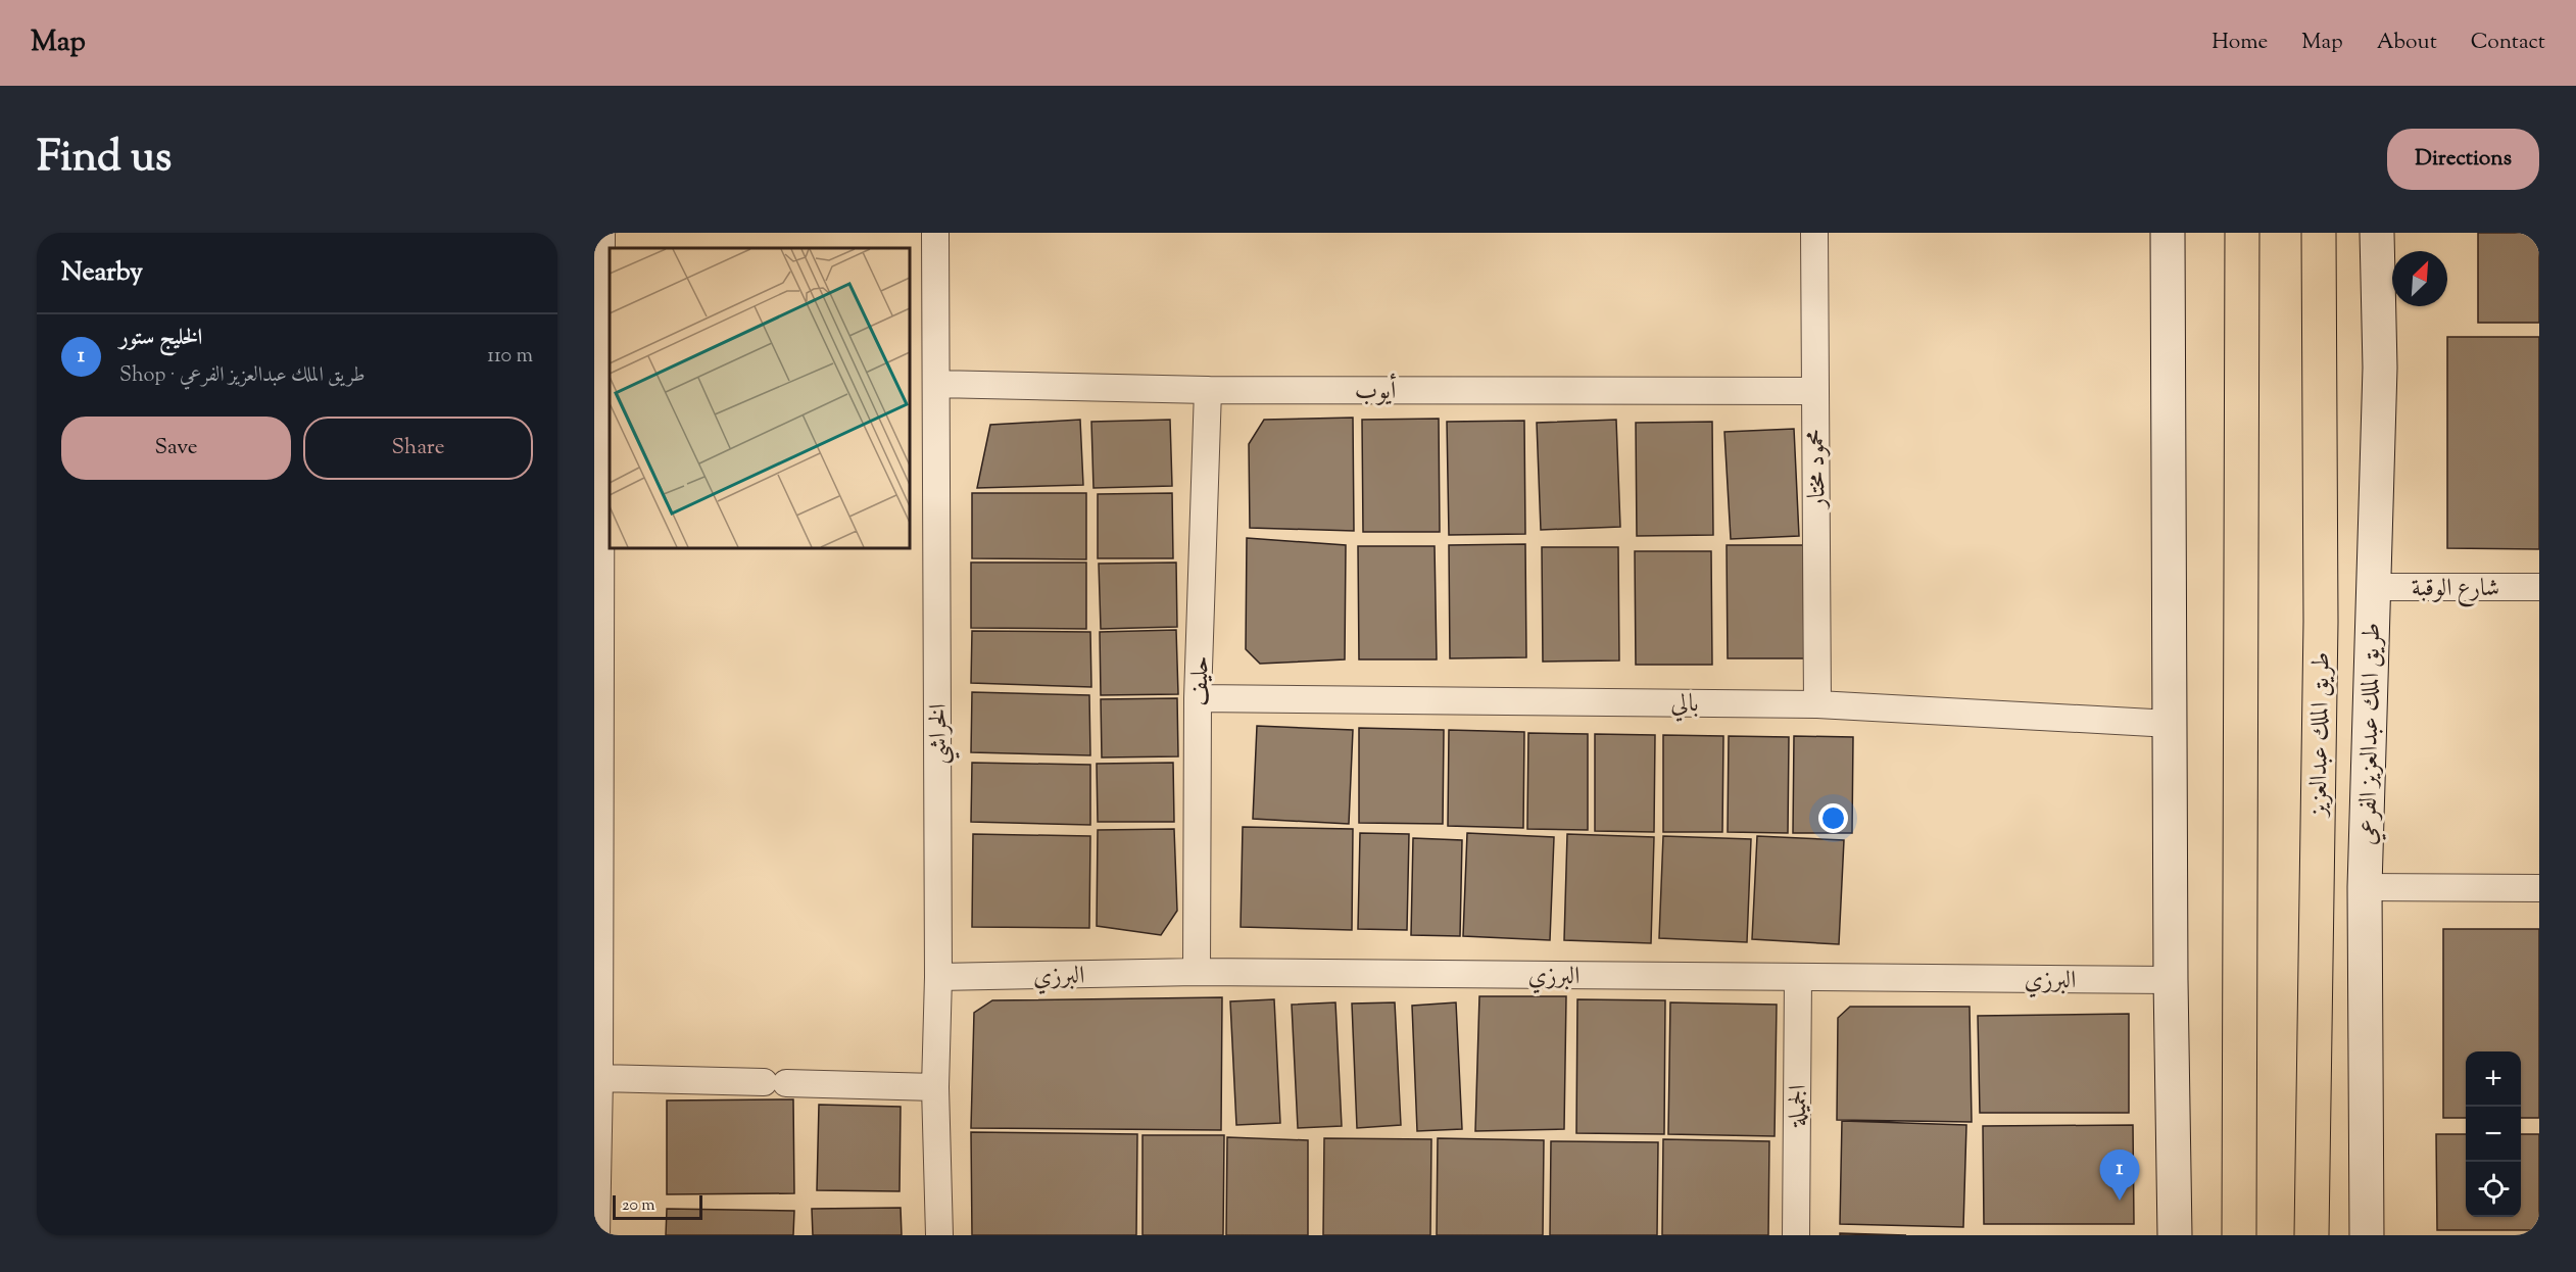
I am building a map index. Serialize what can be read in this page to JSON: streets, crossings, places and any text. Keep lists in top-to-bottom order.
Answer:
{
  "streets": {
    "main road": ["طريق الملك عبدالعزيز"],
    "street": [
      "أيوب",
      "محمود مختار",
      "شارع الوقبة",
      "حليف",
      "بالي",
      "الخراشي",
      "طريق الملك عبدالعزيز الفرعي",
      "البرزي",
      "الجميلة"
    ]
  },
  "crossings": [
    ["أيوب", "محمود مختار"],
    ["أيوب", "حليف"],
    ["أيوب", "الخراشي"],
    ["محمود مختار", "بالي"],
    ["شارع الوقبة", "طريق الملك عبدالعزيز الفرعي"],
    ["حليف", "بالي"],
    ["حليف", "البرزي"],
    ["الخراشي", "البرزي"],
    ["البرزي", "الجميلة"]
  ],
  "scale_bar": "20 m",
  "north": "top right",
  "page": {
    "header": "Map",
    "nav": [
      "Home",
      "Map",
      "About",
      "Contact"
    ],
    "title": "Find us",
    "buttons": [
      "Directions",
      ["Save", "Share"]
    ],
    "heading": "Nearby",
    "list": [
      {
        "mark": "1",
        "name": "الخليج ستور",
        "note": "Shop · طريق الملك عبدالعزيز الفرعي",
        "value": "110 m"
      }
    ],
    "map_buttons": ["+", "−"],
    "pins": "1",
    "scale": "20 m"
  }
}
